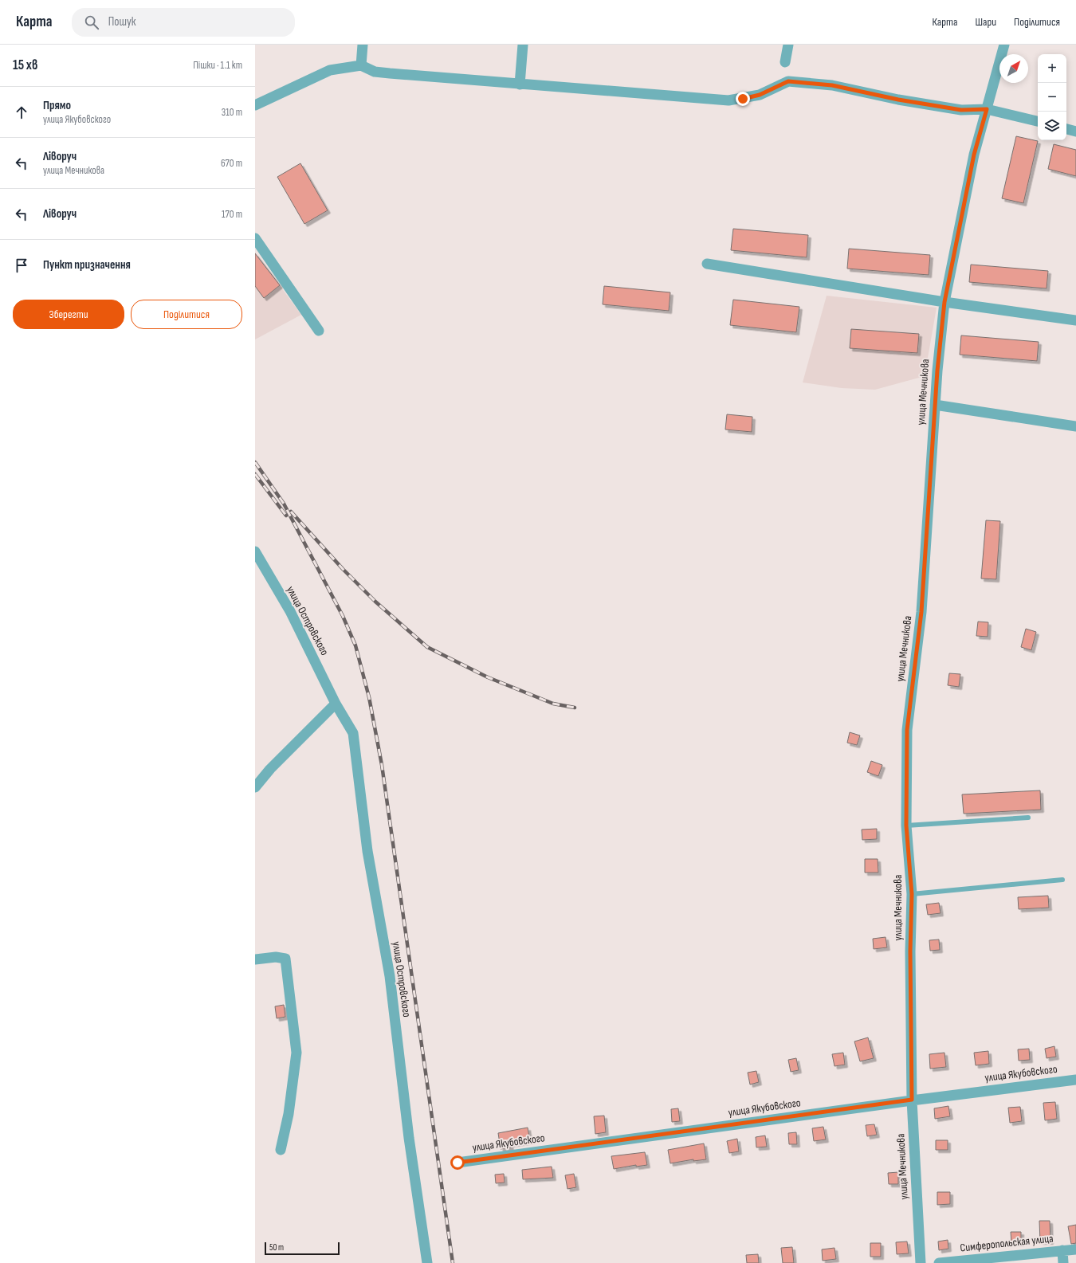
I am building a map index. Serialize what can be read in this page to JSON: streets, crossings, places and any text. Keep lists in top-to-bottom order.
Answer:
{
  "streets": {
    "street": [
      "улица Мечникова",
      "улица Островского",
      "улица Якубовского",
      "Симферопольская улица"
    ]
  },
  "crossings": [
    ["улица Мечникова", "улица Якубовского"]
  ],
  "scale_bar": "50 m",
  "north": "top right",
  "page": {
    "header": "Карта",
    "search": "Пошук",
    "nav": ["Карта", "Шари", "Поділитися"],
    "heading": ["15 хв", "Пішки · 1.1 km"],
    "map_buttons": ["+", "−"],
    "list": [
      ["Прямо", "улица Якубовского", "310 m"],
      ["Ліворуч", "улица Мечникова", "670 m"],
      ["Ліворуч", "170 m"],
      "Пункт призначення"
    ],
    "buttons": ["Зберегти", "Поділитися"],
    "scale": "50 m"
  }
}
